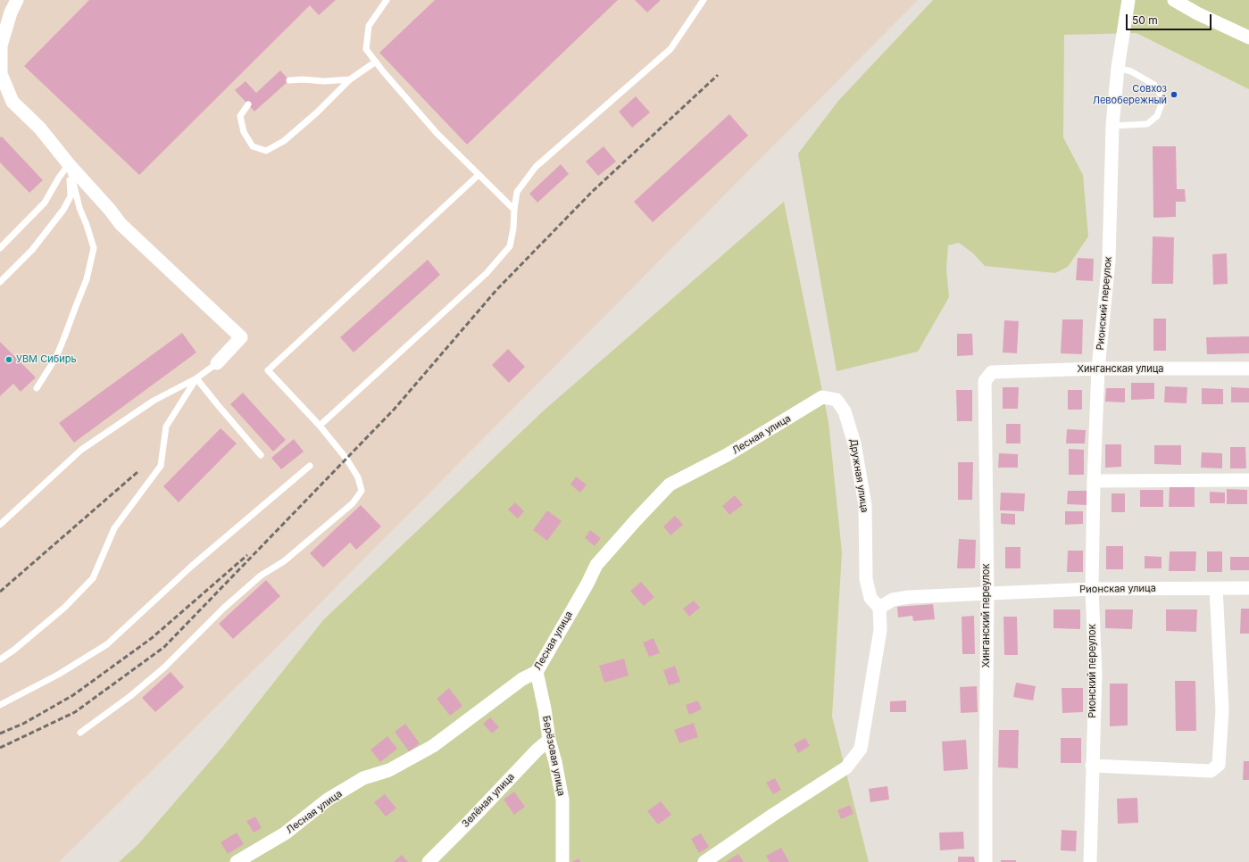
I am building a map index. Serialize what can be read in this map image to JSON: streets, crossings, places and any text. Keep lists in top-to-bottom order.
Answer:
{
  "streets": {
    "street": [
      "Рионский переулок",
      "Хинганская улица",
      "Лесная улица",
      "Дружная улица",
      "Рионская улица",
      "Хинганский переулок",
      "Берёзовая улица",
      "Зелёная улица"
    ]
  },
  "crossings": [
    ["Рионский переулок", "Хинганская улица"],
    ["Рионский переулок", "Рионская улица"],
    ["Хинганская улица", "Хинганский переулок"],
    ["Лесная улица", "Дружная улица"],
    ["Лесная улица", "Берёзовая улица"],
    ["Рионская улица", "Хинганский переулок"],
    ["Берёзовая улица", "Зелёная улица"]
  ],
  "places": ["Совхоз Левобережный", "УВМ Сибирь"],
  "scale_bar": "50 m"
}
